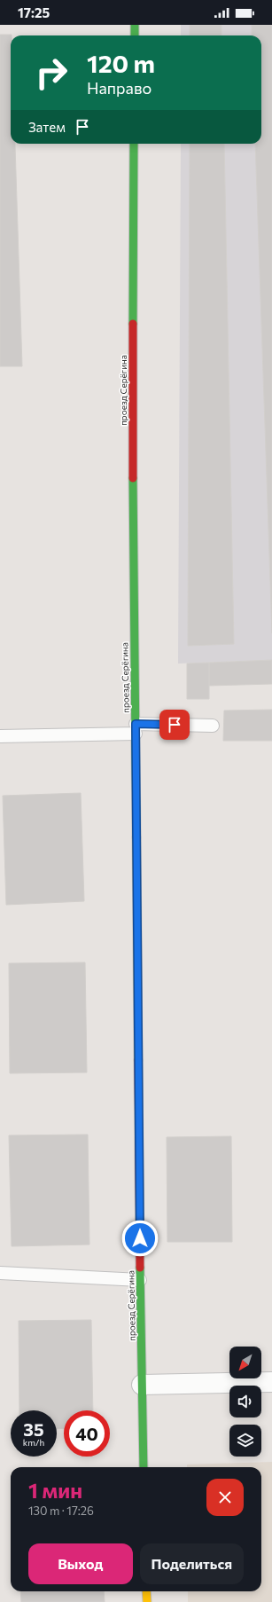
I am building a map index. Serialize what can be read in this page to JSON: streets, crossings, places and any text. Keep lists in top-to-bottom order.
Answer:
{
  "streets": {
    "street": ["проезд Серёгина"]
  },
  "north": "bottom left",
  "page": {
    "status": "17:25",
    "turn": ["120 m", "Направо"],
    "then": "Затем",
    "speed": "35 km/h",
    "limit": "40",
    "heading": ["1 мин", "130 m · 17:26"],
    "buttons": ["Выход", "Поделиться"]
  }
}
